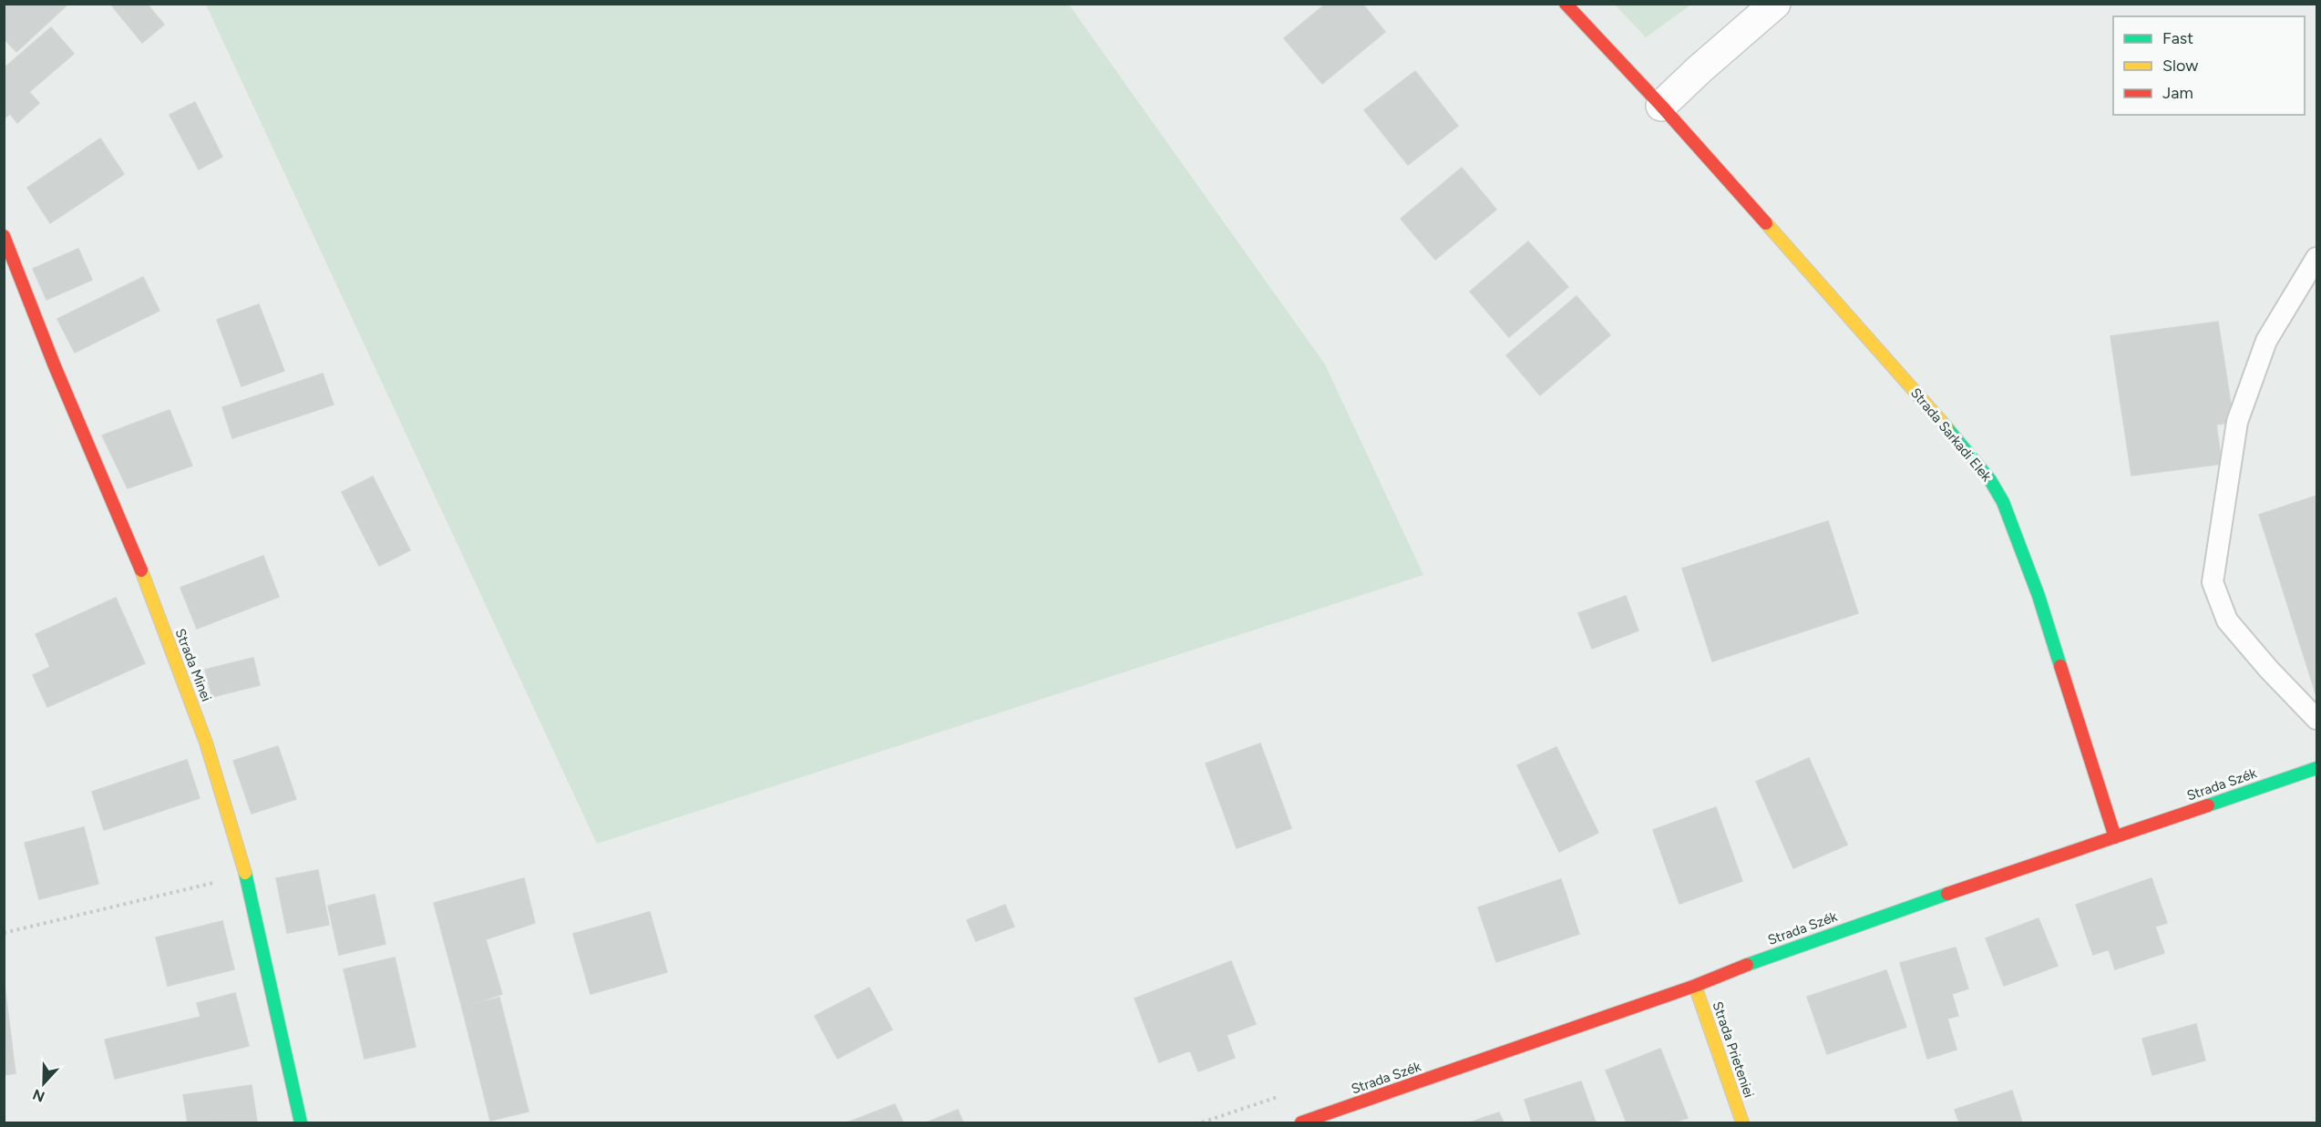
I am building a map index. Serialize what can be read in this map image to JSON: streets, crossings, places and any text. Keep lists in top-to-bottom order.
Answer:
{
  "streets": {
    "street": [
      "Strada Sarkadi Elek",
      "Strada Minei",
      "Strada Szék",
      "Strada Prieteniei"
    ]
  },
  "crossings": [
    ["Strada Sarkadi Elek", "Strada Szék"],
    ["Strada Szék", "Strada Prieteniei"]
  ],
  "legend": ["Fast", "Slow", "Jam"],
  "north": "bottom"
}
